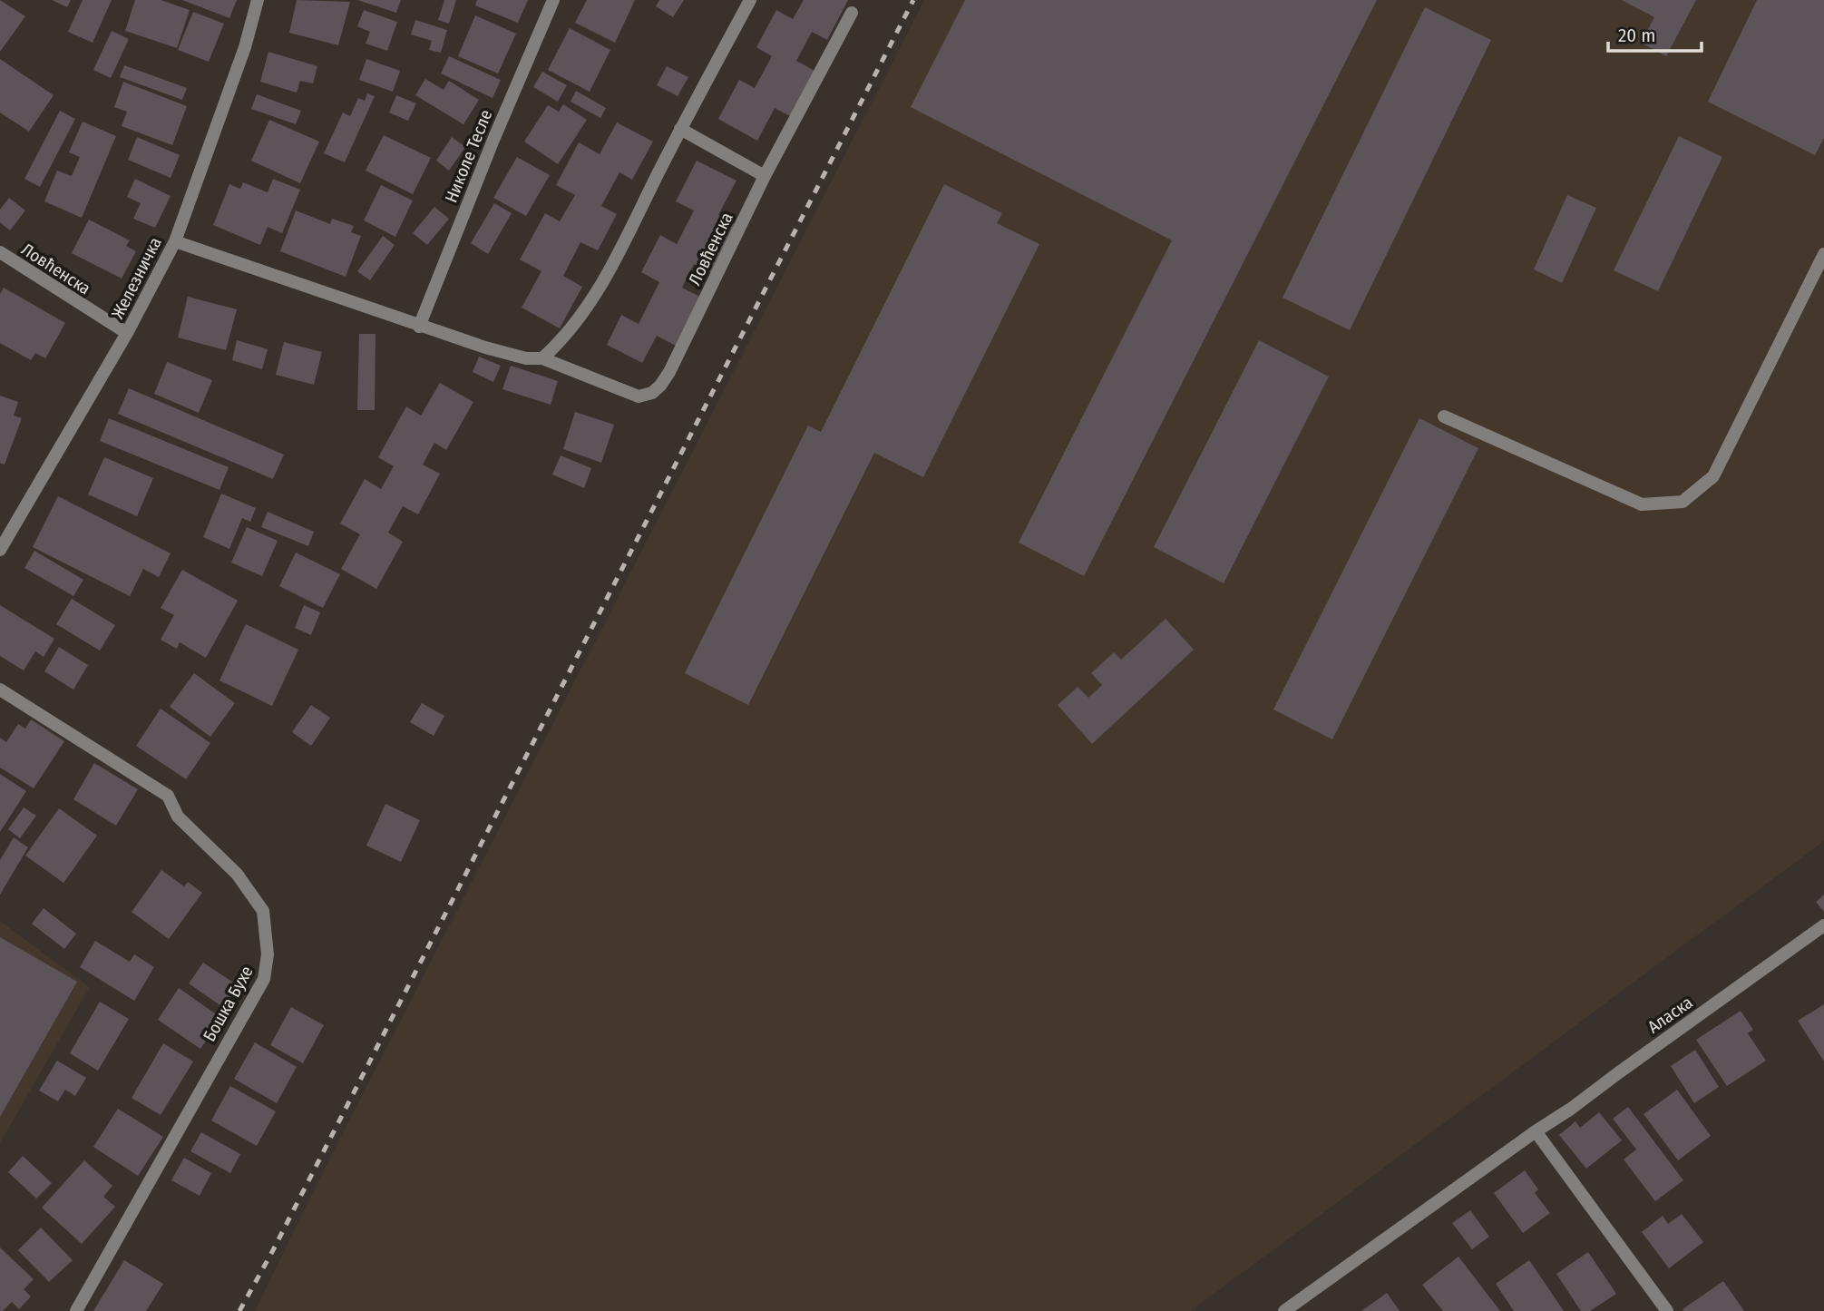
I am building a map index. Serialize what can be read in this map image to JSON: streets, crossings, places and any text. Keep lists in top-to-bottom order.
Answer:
{
  "streets": {
    "street": [
      "Николе Тесле",
      "Ловћенска",
      "Железничка",
      "Бошка Бухе",
      "Аласка"
    ]
  },
  "crossings": [
    ["Николе Тесле", "Ловћенска"],
    ["Ловћенска", "Железничка"]
  ],
  "scale_bar": "20 m"
}
